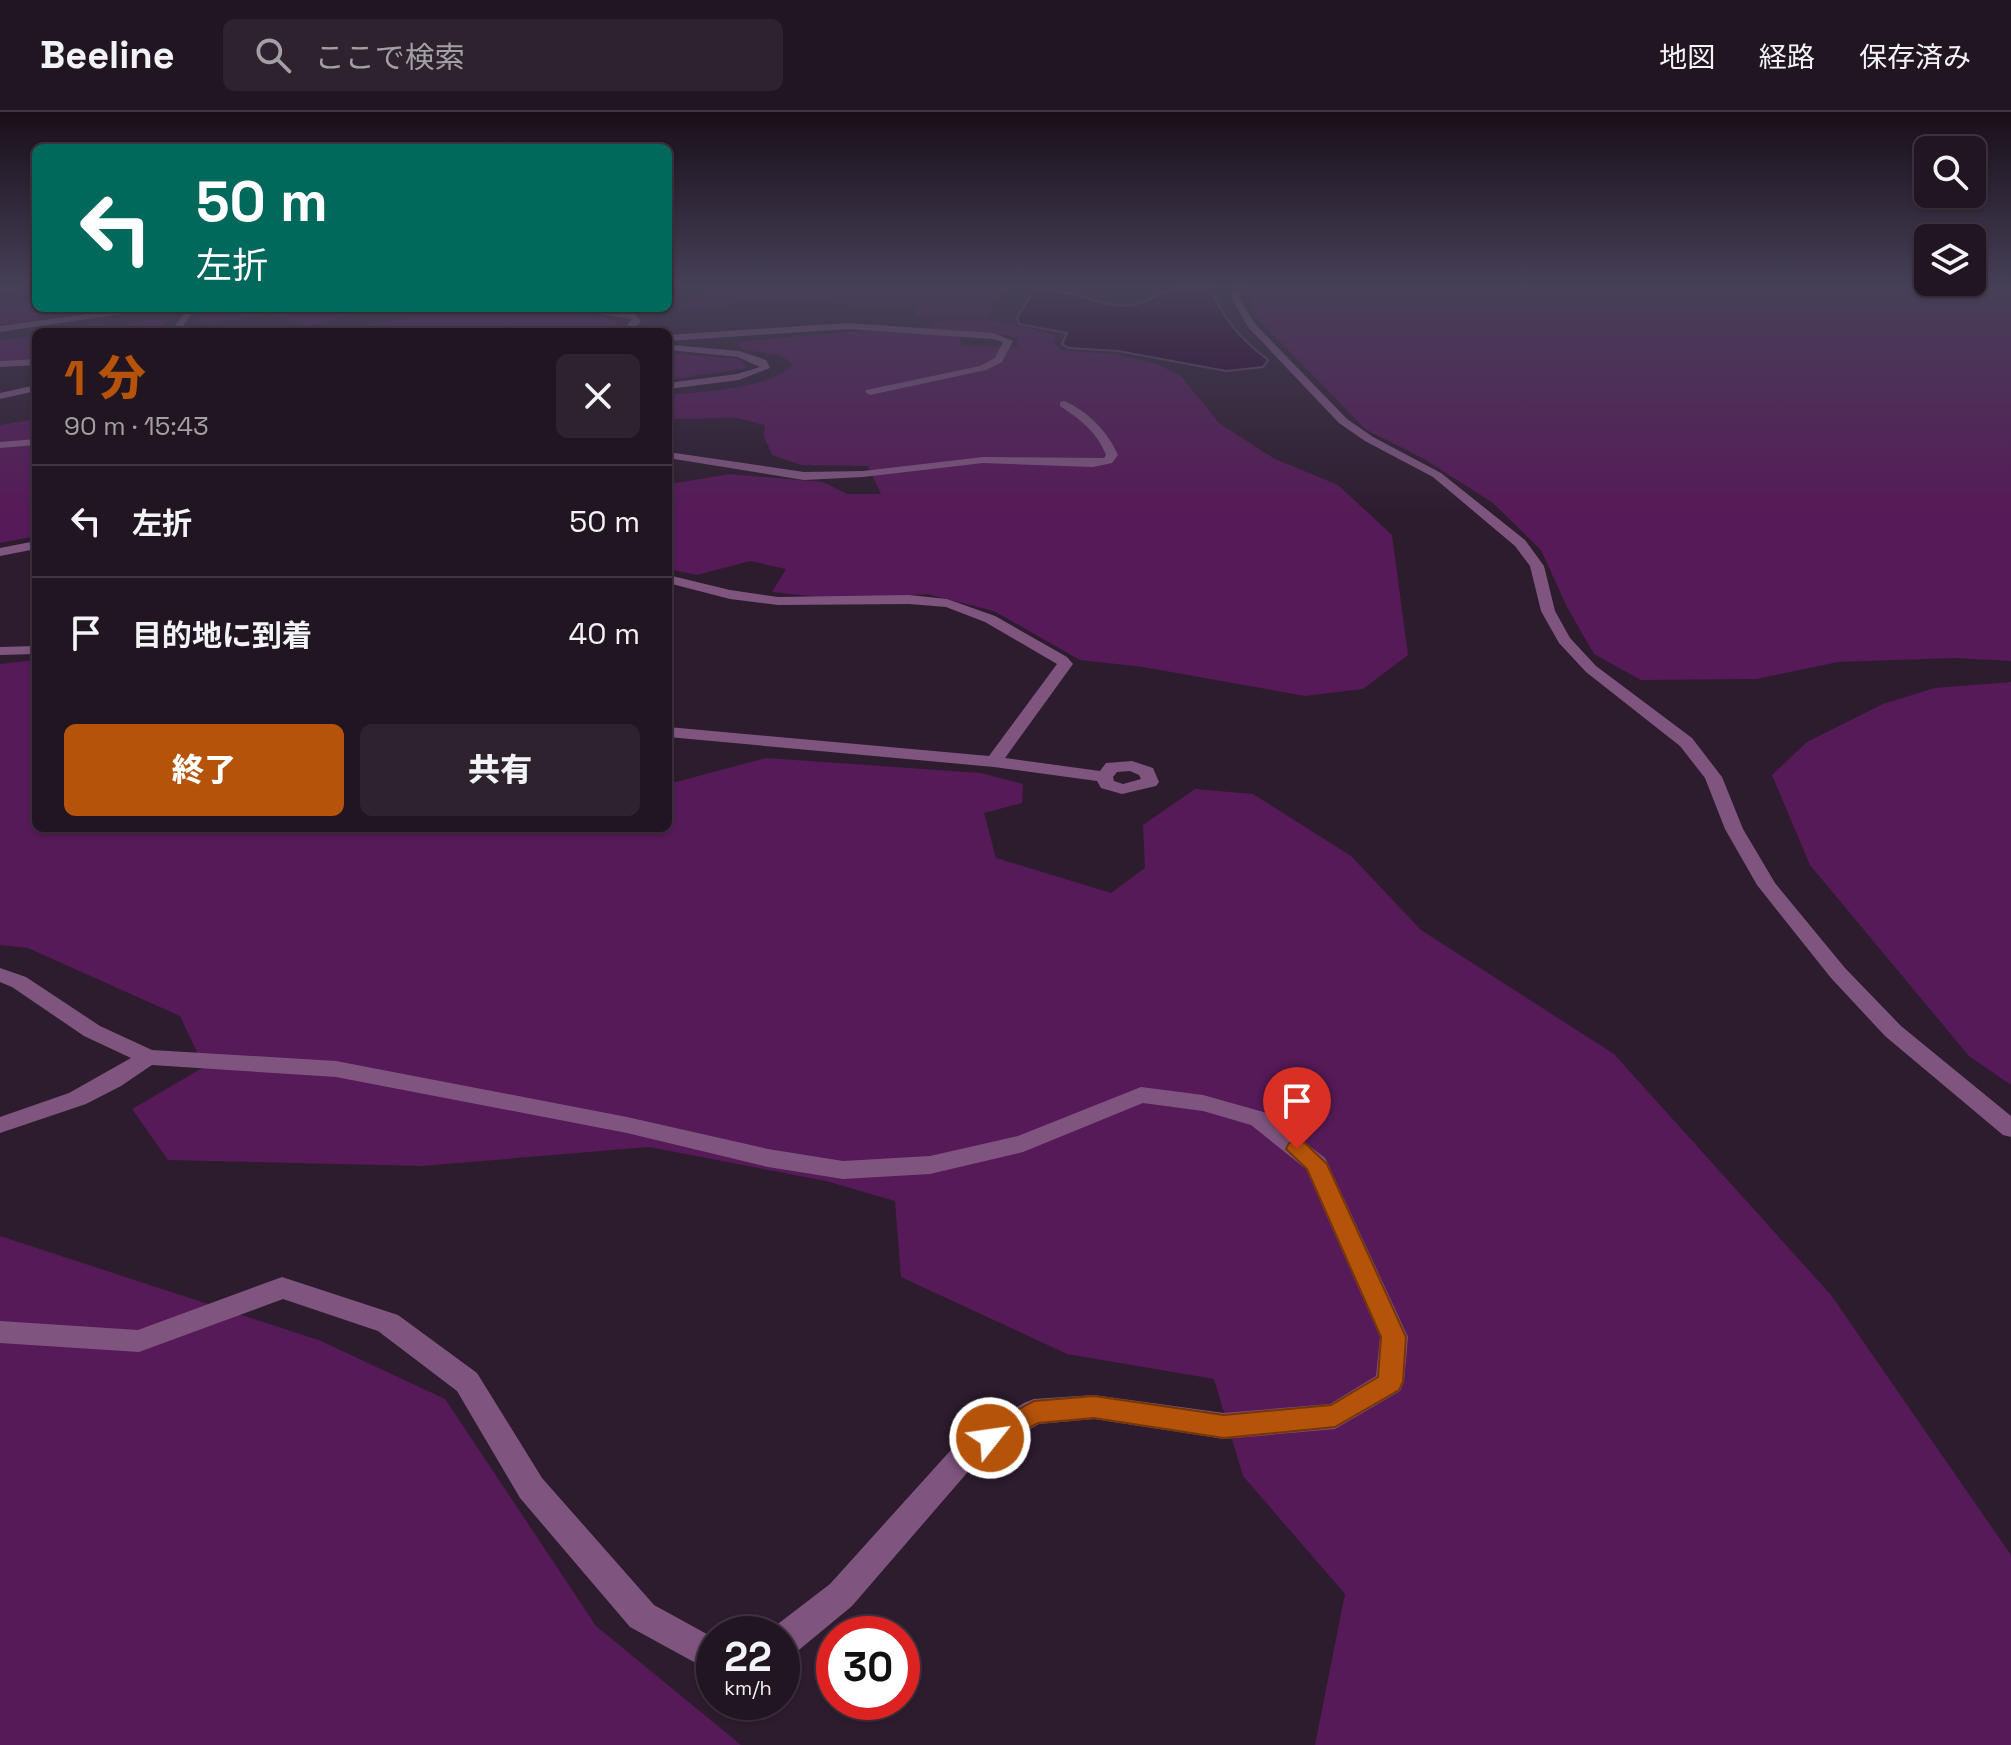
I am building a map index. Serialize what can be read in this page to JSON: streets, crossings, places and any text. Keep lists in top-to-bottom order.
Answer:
{
  "page": {
    "header": "Beeline",
    "search": "ここで検索",
    "nav": ["地図", "経路", "保存済み"],
    "turn": ["50 m", "左折"],
    "heading": ["1 分", "90 m · 15:43"],
    "list": [
      {
        "name": "左折",
        "value": "50 m"
      },
      {
        "name": "目的地に到着",
        "value": "40 m"
      }
    ],
    "buttons": ["終了", "共有"],
    "speed": "22 km/h",
    "limit": "30"
  }
}
